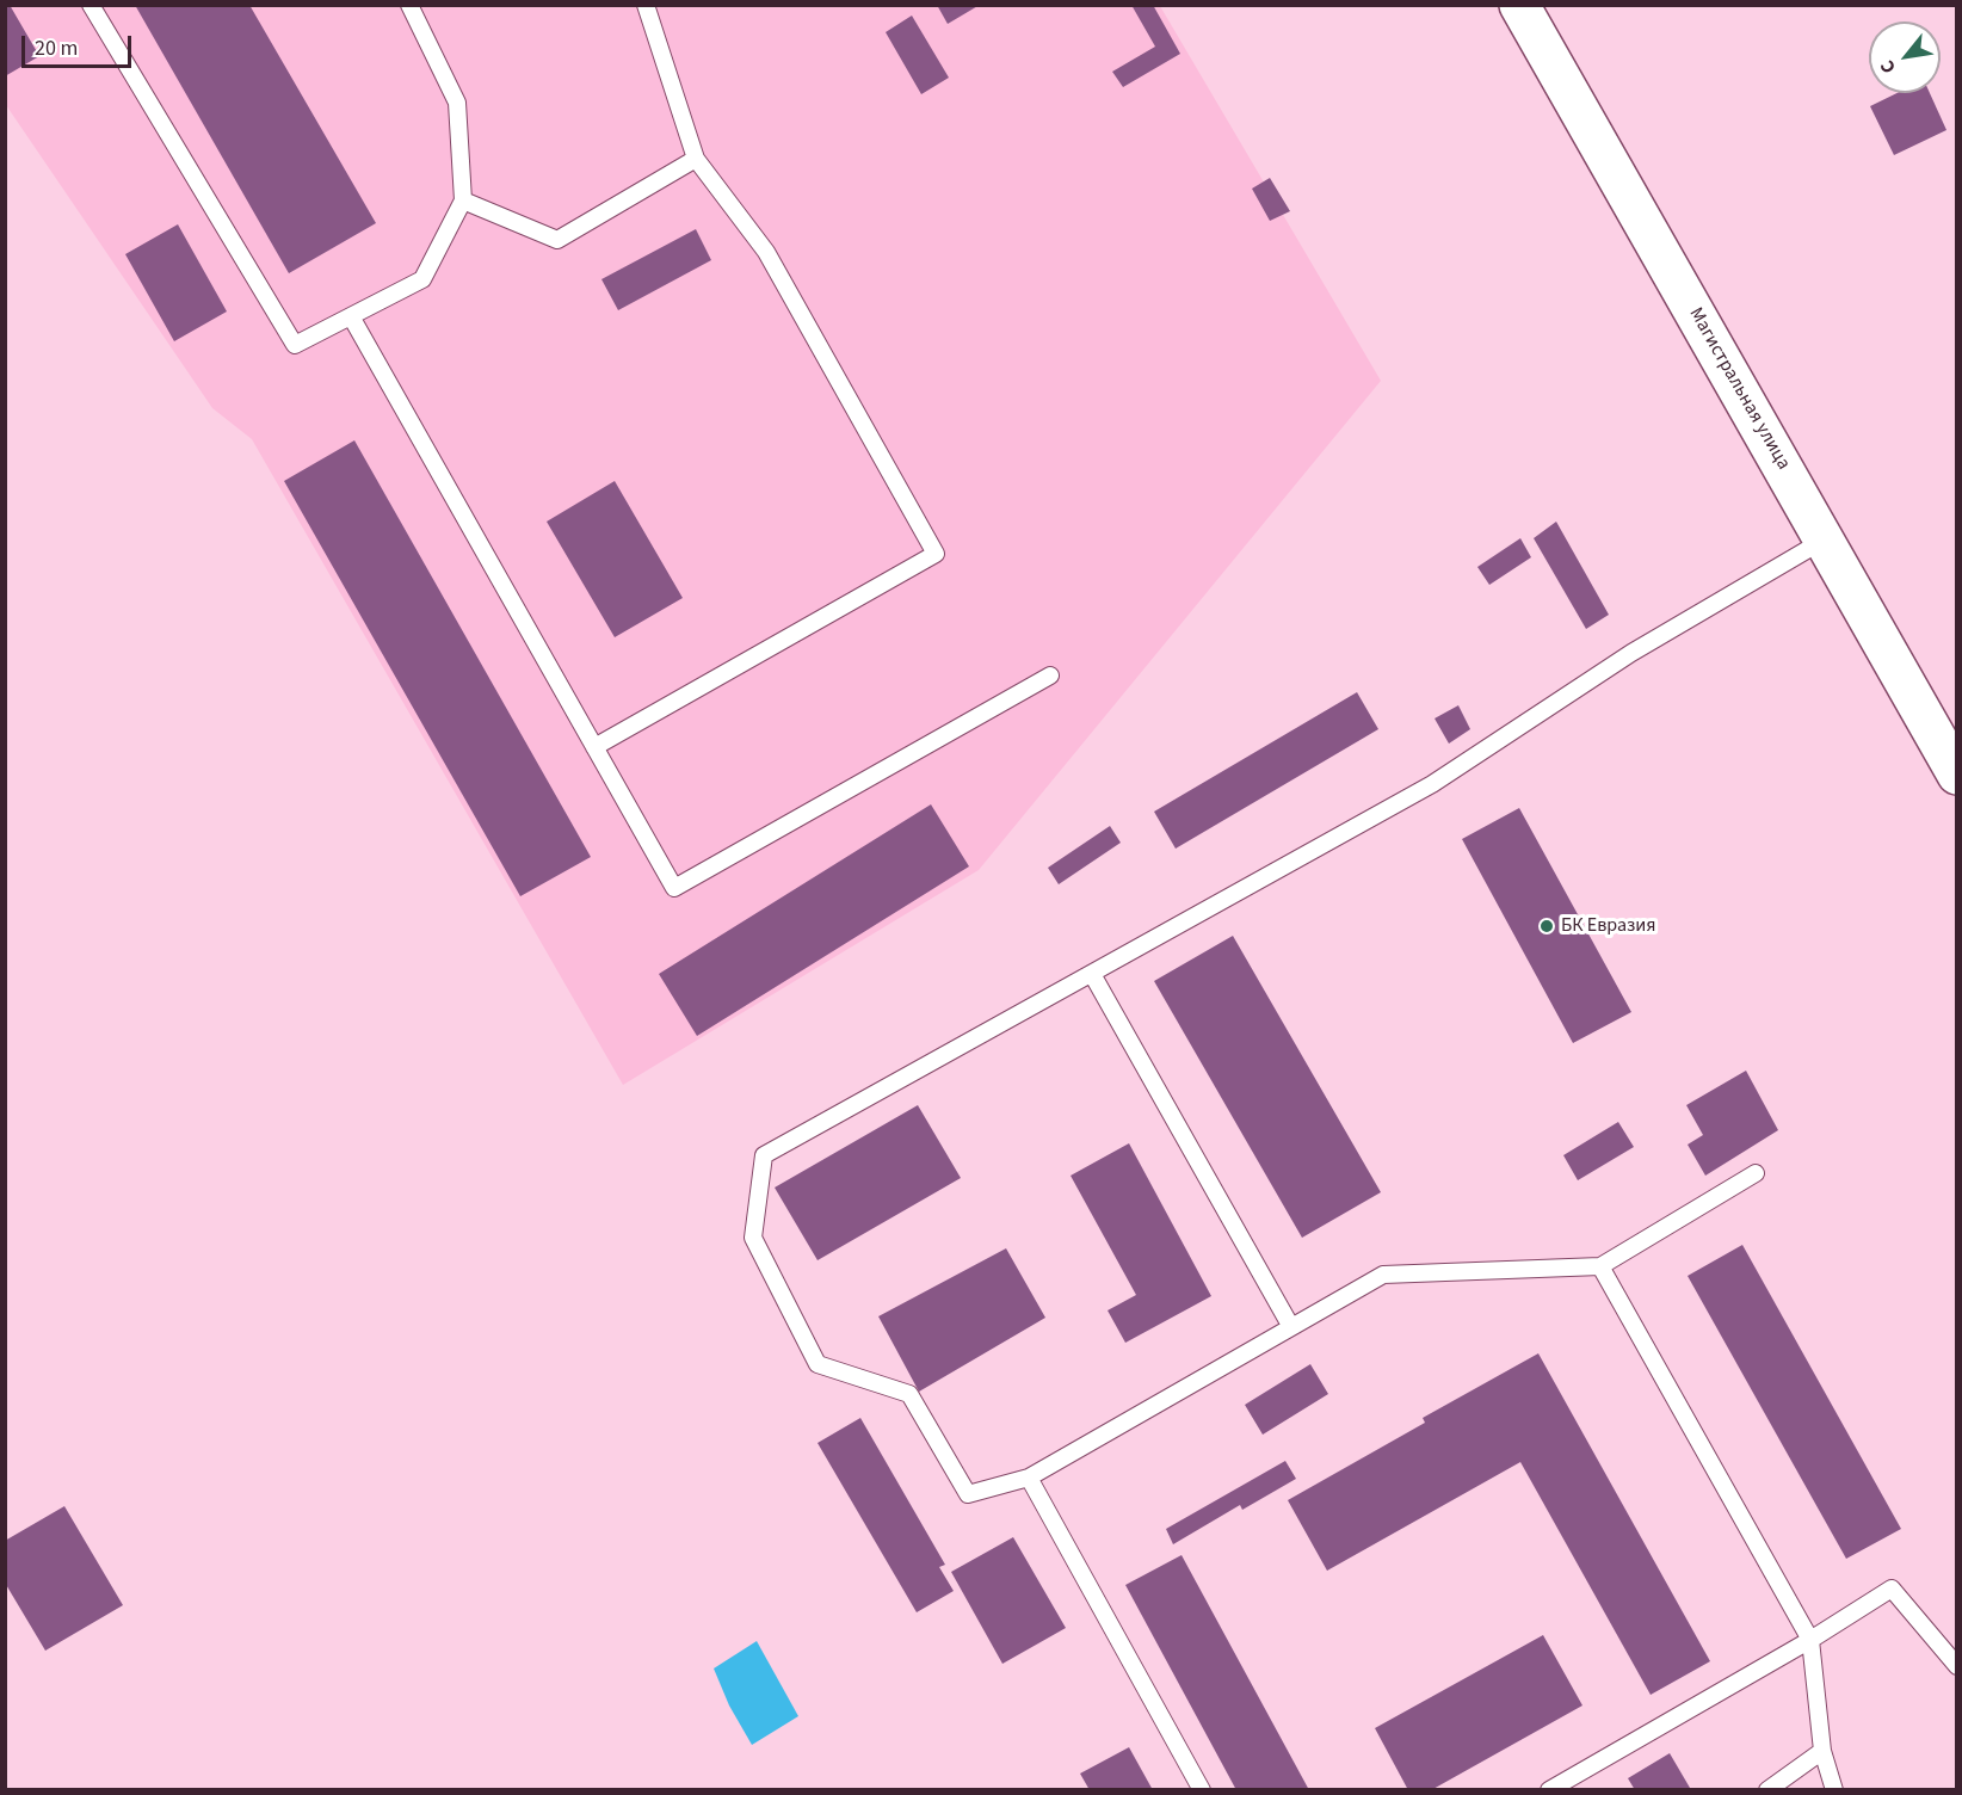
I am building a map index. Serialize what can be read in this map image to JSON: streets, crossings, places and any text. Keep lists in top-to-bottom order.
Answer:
{
  "streets": {
    "street": ["Магистральная улица"]
  },
  "places": ["БК Евразия"],
  "scale_bar": "20 m",
  "north": "bottom left"
}
